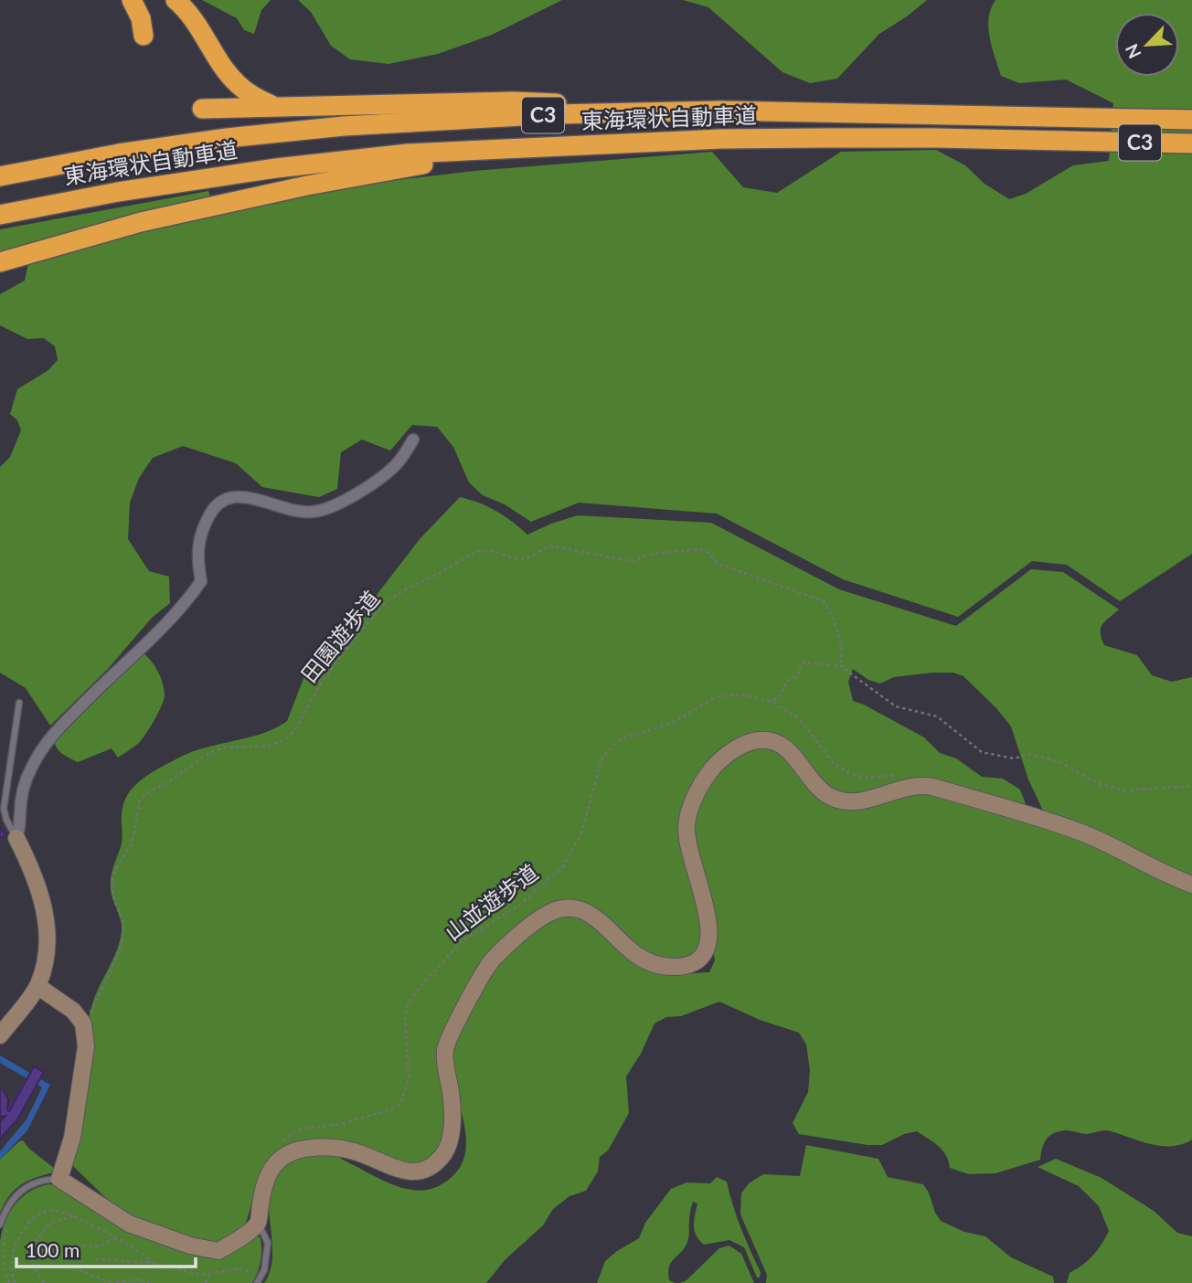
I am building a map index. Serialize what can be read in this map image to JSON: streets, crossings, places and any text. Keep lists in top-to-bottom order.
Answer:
{
  "streets": {
    "highway": ["C3", "東海環状自動車道"],
    "path": ["田園遊歩道", "山並遊歩道"]
  },
  "scale_bar": "100 m",
  "north": "bottom left"
}
